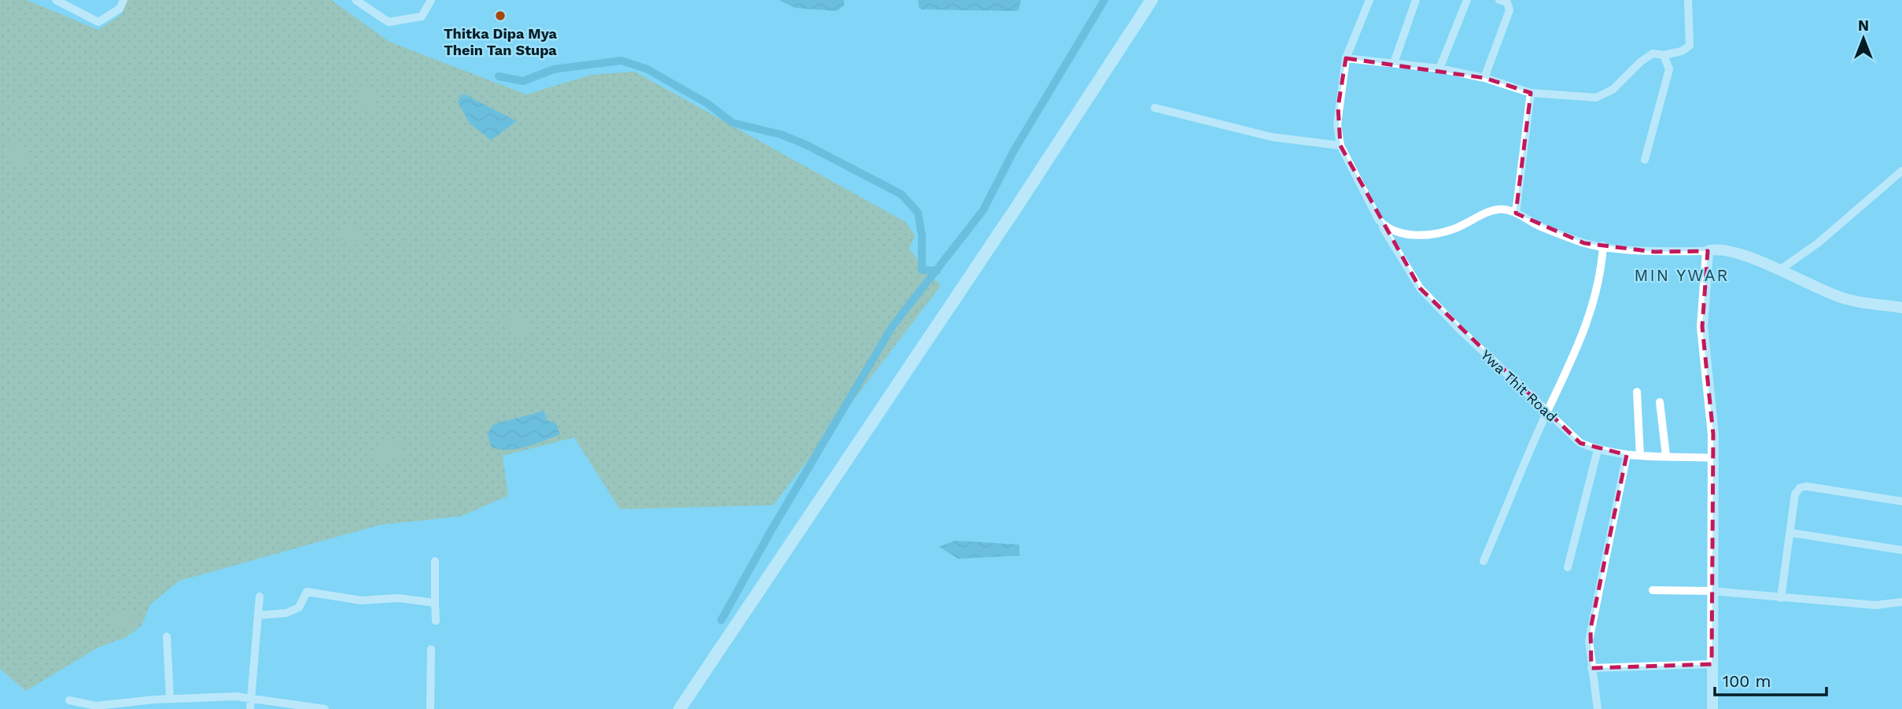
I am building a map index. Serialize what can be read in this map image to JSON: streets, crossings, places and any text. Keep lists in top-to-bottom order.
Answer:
{
  "streets": {
    "street": ["Ywa Thit Road"]
  },
  "districts": ["MIN YWAR"],
  "places": ["Thitka Dipa Mya Thein Tan Stupa"],
  "scale_bar": "100 m",
  "north": "top"
}
